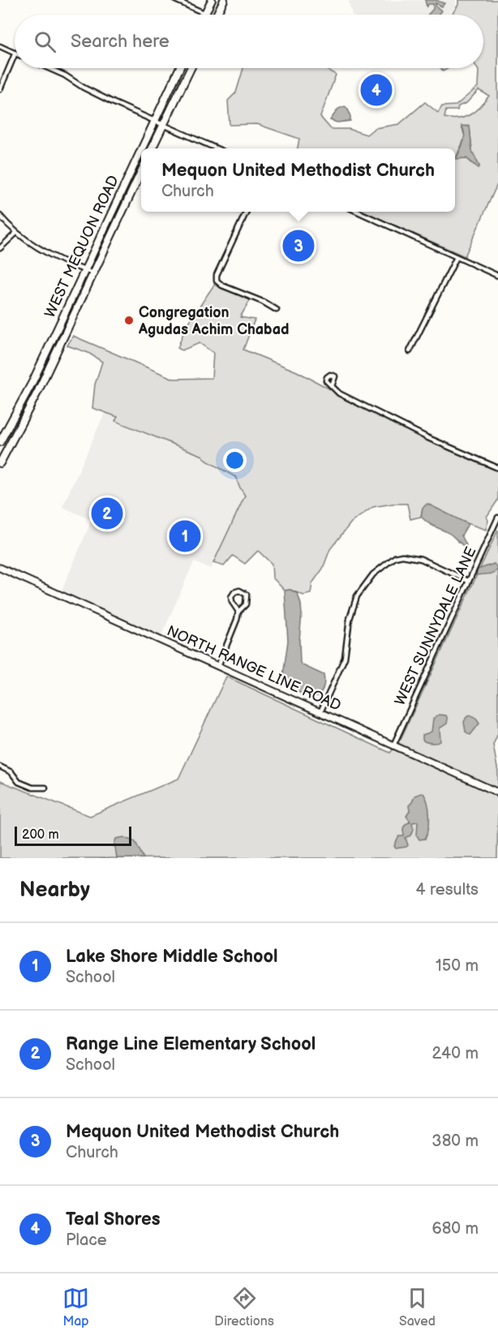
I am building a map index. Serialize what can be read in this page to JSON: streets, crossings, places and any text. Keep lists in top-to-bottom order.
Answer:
{
  "streets": {
    "main road": ["WEST MEQUON ROAD"],
    "street": ["WEST SUNNYDALE LANE", "NORTH RANGE LINE ROAD"]
  },
  "crossings": [
    ["WEST SUNNYDALE LANE", "NORTH RANGE LINE ROAD"]
  ],
  "places": ["Congregation Agudas Achim Chabad"],
  "scale_bar": "200 m",
  "page": {
    "search": "Search here",
    "pins": [
      "4",
      "3",
      "2",
      "1"
    ],
    "popup": ["Mequon United Methodist Church", "Church"],
    "scale": "200 m",
    "heading": ["Nearby", "4 results"],
    "list": [
      {
        "mark": "1",
        "name": "Lake Shore Middle School",
        "note": "School",
        "value": "150 m"
      },
      {
        "mark": "2",
        "name": "Range Line Elementary School",
        "note": "School",
        "value": "240 m"
      },
      {
        "mark": "3",
        "name": "Mequon United Methodist Church",
        "note": "Church",
        "value": "380 m"
      },
      {
        "mark": "4",
        "name": "Teal Shores",
        "note": "Place",
        "value": "680 m"
      }
    ],
    "nav": ["Map", "Directions", "Saved"]
  }
}
